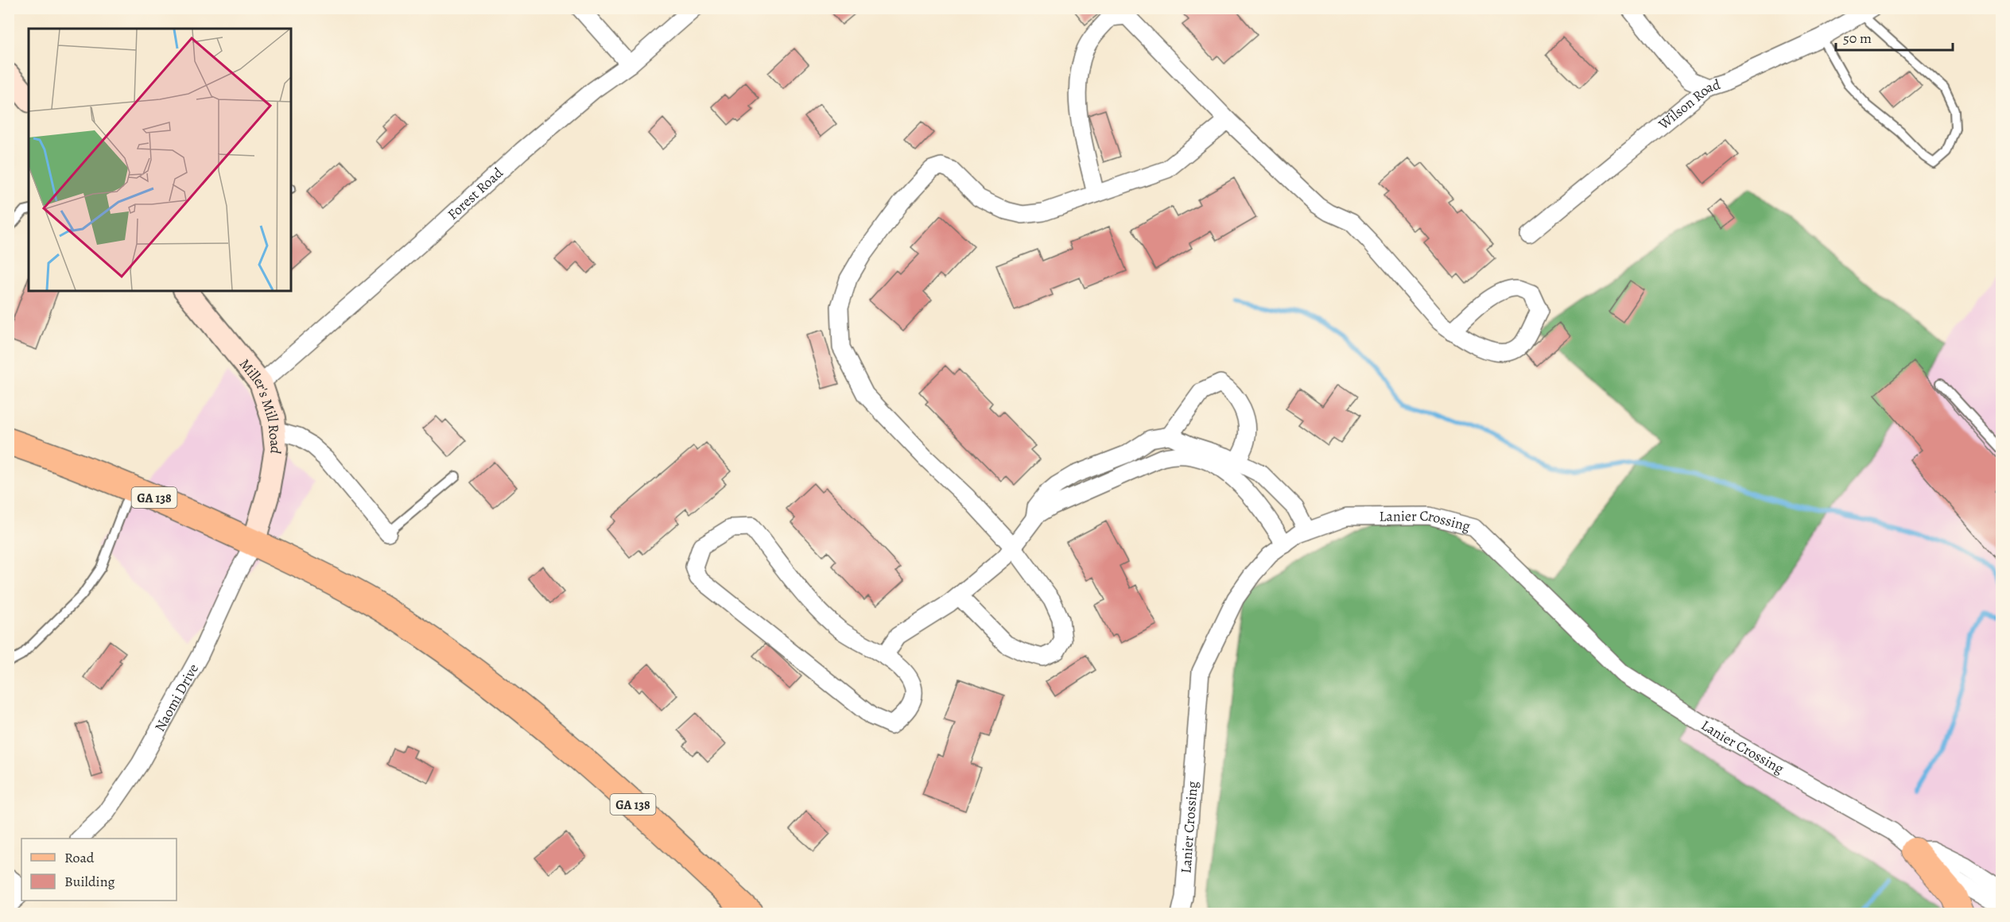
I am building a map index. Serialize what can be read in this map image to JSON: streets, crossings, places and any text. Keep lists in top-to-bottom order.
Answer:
{
  "streets": {
    "highway": ["GA 138"],
    "street": [
      "Wilson Road",
      "Forest Road",
      "Miller's Mill Road",
      "Lanier Crossing",
      "Naomi Drive"
    ]
  },
  "crossings": [
    ["Forest Road", "Miller's Mill Road"],
    ["Miller's Mill Road", "GA 138"],
    ["Miller's Mill Road", "Naomi Drive"],
    ["GA 138", "Naomi Drive"]
  ],
  "legend": ["Road", "Building"],
  "scale_bar": "50 m"
}
